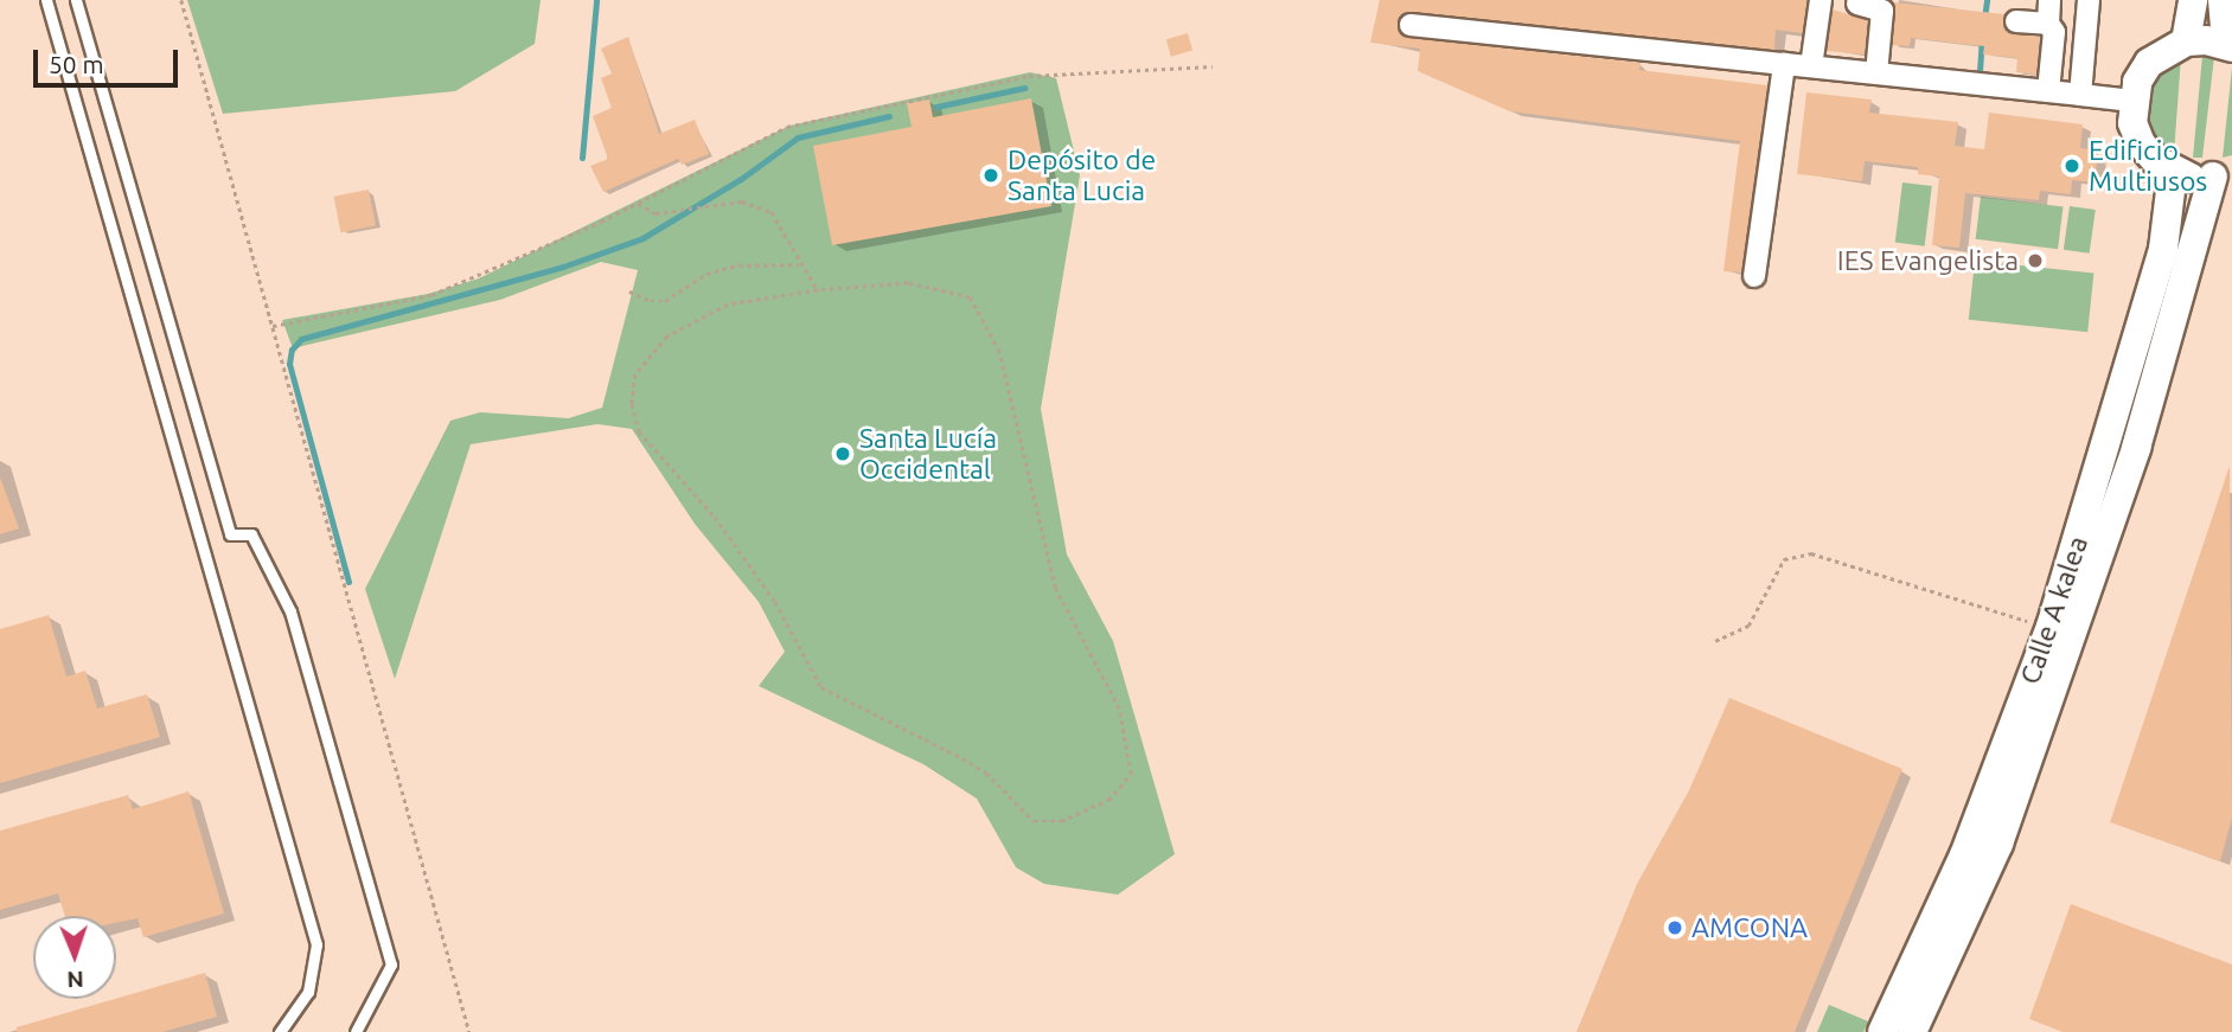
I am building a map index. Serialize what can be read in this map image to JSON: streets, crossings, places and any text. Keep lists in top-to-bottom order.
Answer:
{
  "streets": {
    "street": ["Calle A kalea"]
  },
  "places": [
    "Edificio Multiusos",
    "Depósito de Santa Lucia",
    "IES Evangelista",
    "Santa Lucía Occidental",
    "AMCONA"
  ],
  "scale_bar": "50 m",
  "north": "bottom"
}
